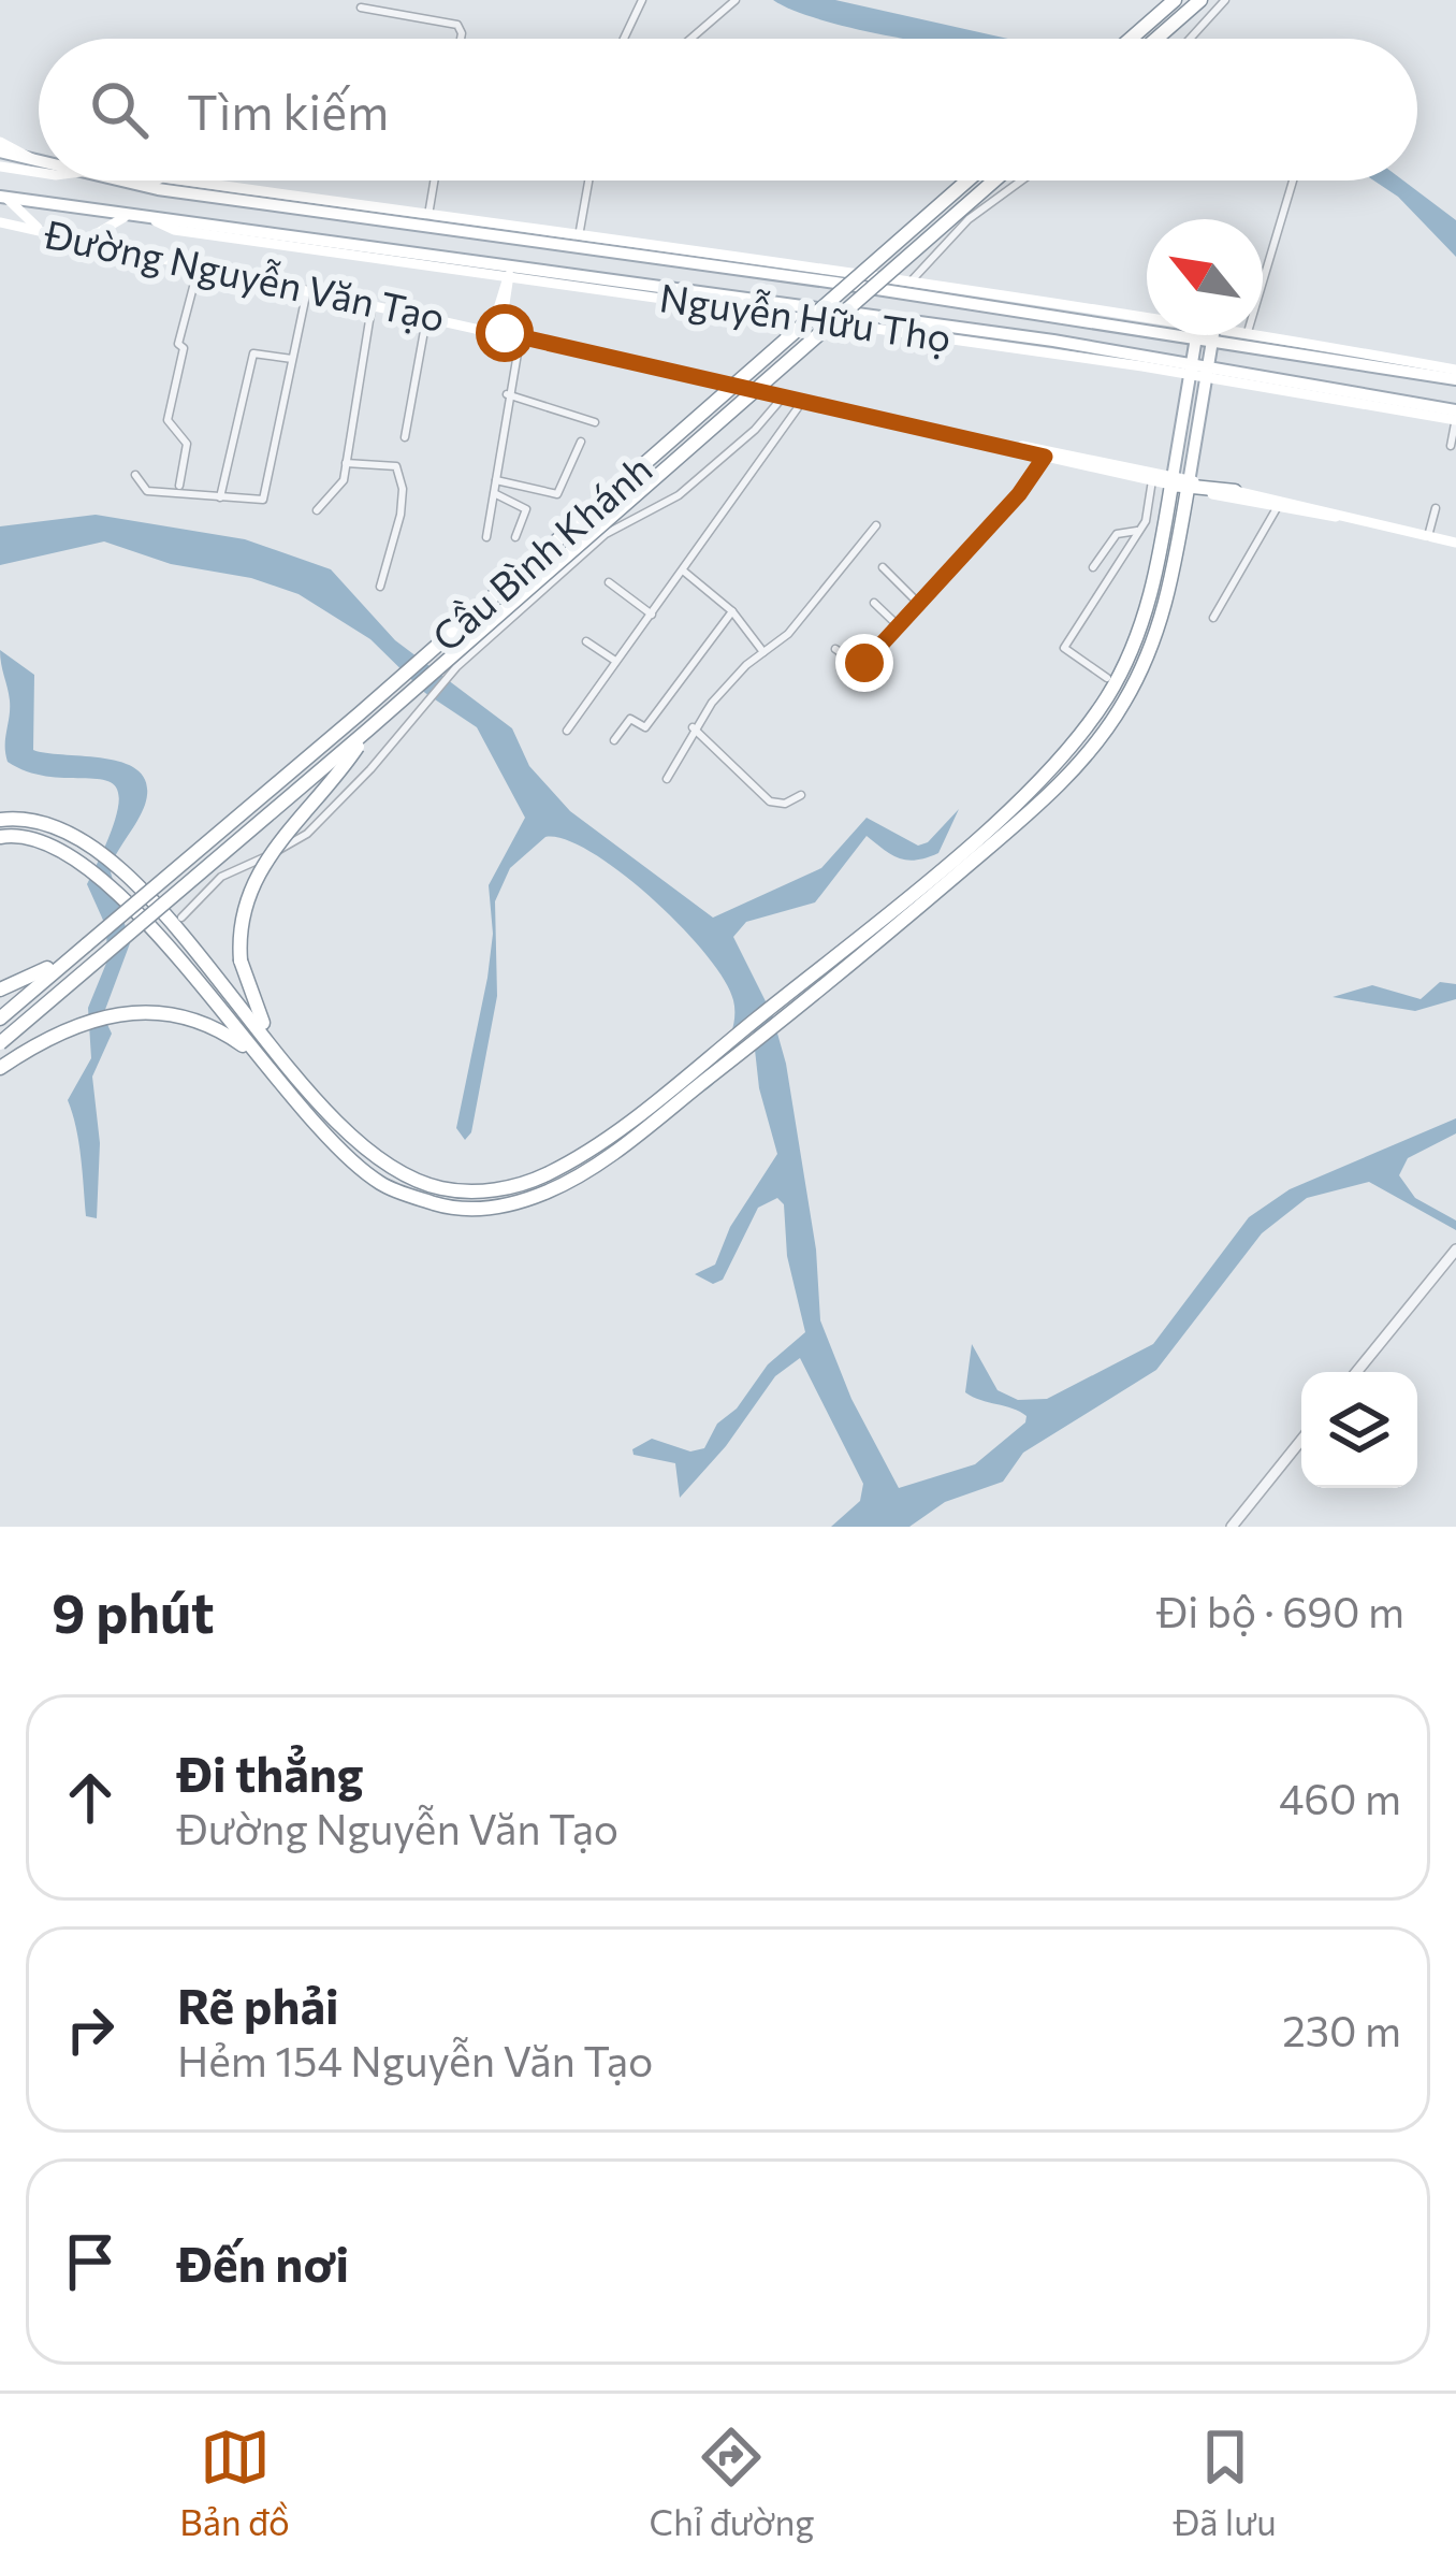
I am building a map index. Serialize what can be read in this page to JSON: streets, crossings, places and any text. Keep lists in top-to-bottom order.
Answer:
{
  "streets": {
    "highway": ["Cầu Bình Khánh"],
    "main road": ["Đường Nguyễn Văn Tạo", "Nguyễn Hữu Thọ"]
  },
  "north": "top left",
  "page": {
    "search": "Tìm kiếm",
    "heading": ["9 phút", "Đi bộ · 690 m"],
    "list": [
      ["Đi thẳng", "Đường Nguyễn Văn Tạo", "460 m"],
      ["Rẽ phải", "Hẻm 154 Nguyễn Văn Tạo", "230 m"],
      "Đến nơi"
    ],
    "nav": ["Bản đồ", "Chỉ đường", "Đã lưu"]
  }
}
